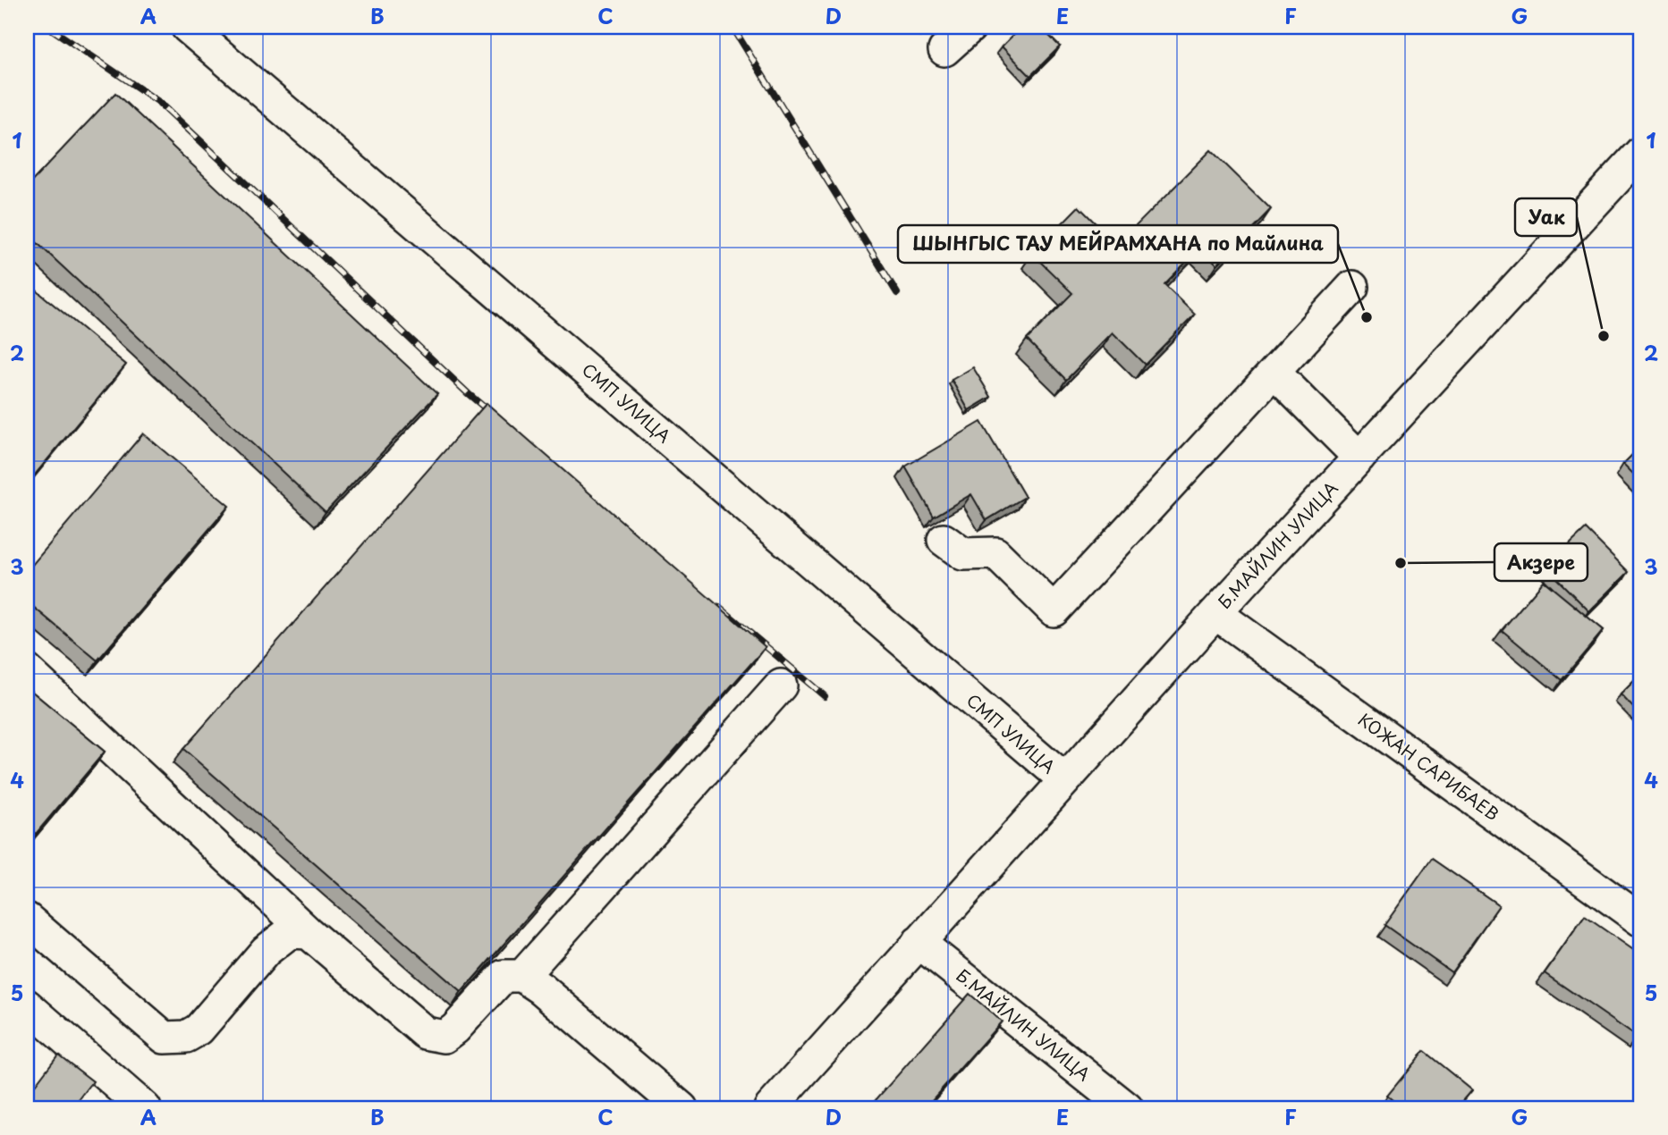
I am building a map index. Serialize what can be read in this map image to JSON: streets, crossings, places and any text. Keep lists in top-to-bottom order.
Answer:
{
  "streets": {
    "street": ["СМП УЛИЦА", "Б.МАЙЛИН УЛИЦА", "КОЖАН САРИБАЕВ"]
  },
  "crossings": [
    ["СМП УЛИЦА", "Б.МАЙЛИН УЛИЦА"],
    ["Б.МАЙЛИН УЛИЦА", "КОЖАН САРИБАЕВ"]
  ],
  "places": ["ШЫНГЫС ТАУ МЕЙРАМХАНА по Майлина", "Уак", "Акзере"],
  "grid": {
    "columns": [
      "A",
      "B",
      "C",
      "D",
      "E",
      "F",
      "G"
    ],
    "rows": [
      "1",
      "2",
      "3",
      "4",
      "5"
    ]
  }
}
